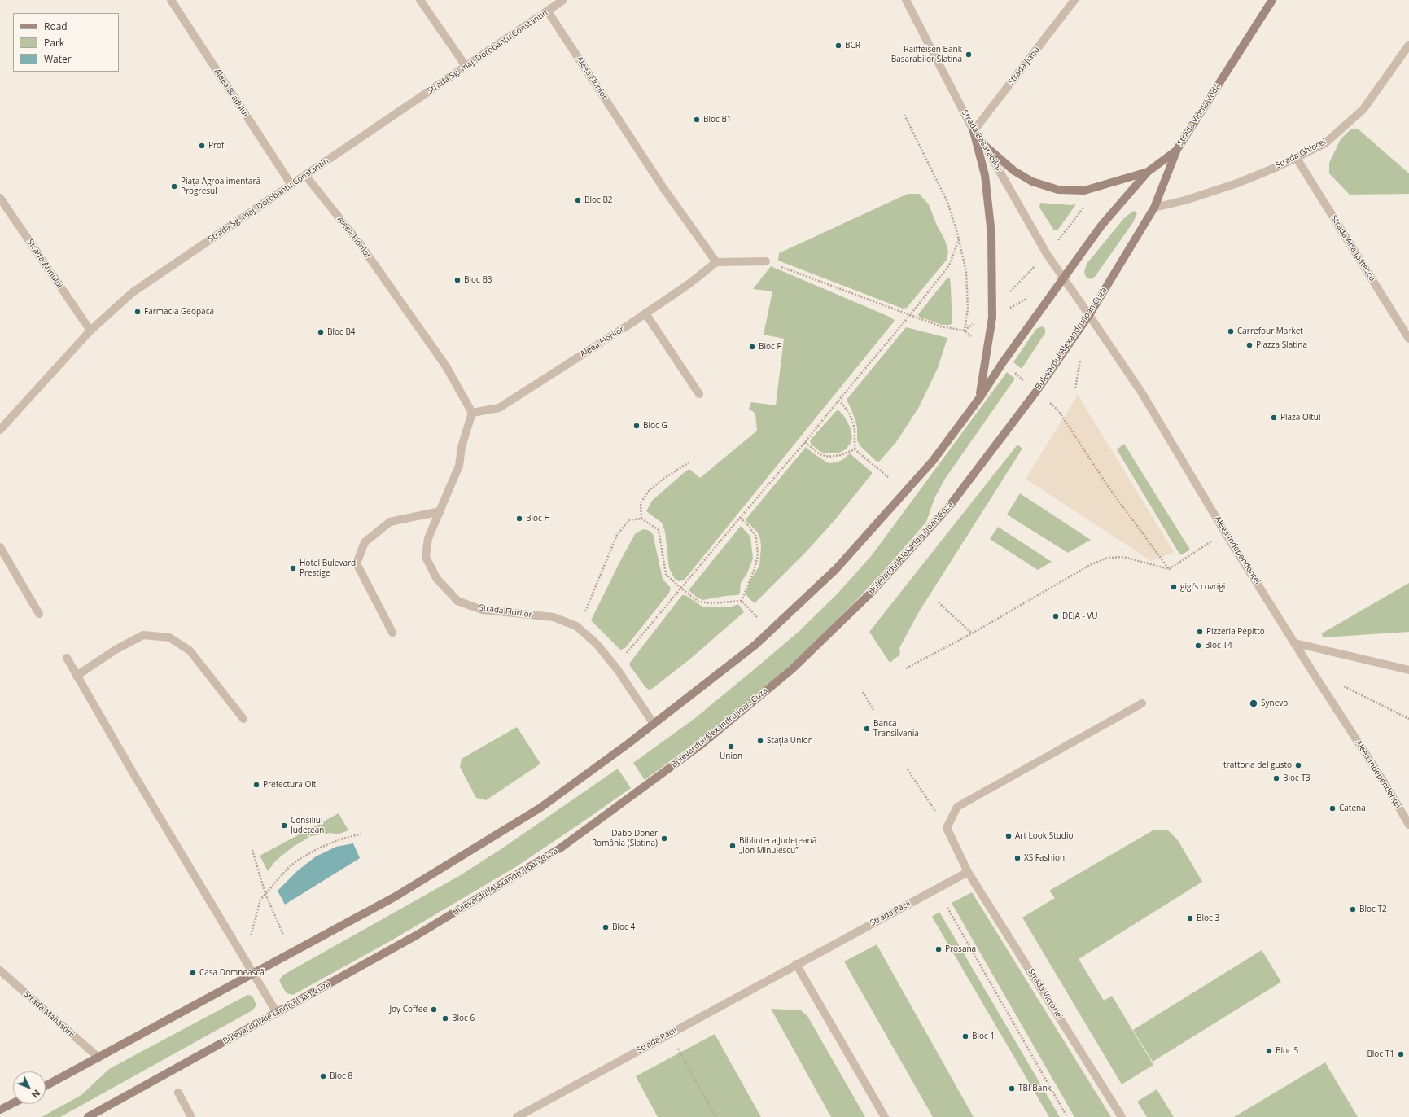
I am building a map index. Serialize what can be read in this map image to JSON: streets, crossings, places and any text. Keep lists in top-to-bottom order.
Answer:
{
  "streets": {
    "main road": ["Strada Vintilă Vodă", "Bulevardul Alexandru Ioan Cuza"],
    "street": [
      "Strada Sg. maj. Dorobanțu Constantin",
      "Strada Jianu",
      "Aleea Florilor",
      "Aleea Bradului",
      "Strada Basarabilor",
      "Strada Ghiocei",
      "Strada Ana Ipătescu",
      "Strada Arinului",
      "Aleea Independenței",
      "Strada Florilor",
      "Strada Păcii",
      "Strada Victoriei",
      "Strada Mănăstirii"
    ]
  },
  "crossings": [
    ["Strada Sg. maj. Dorobanțu Constantin", "Aleea Florilor"],
    ["Strada Sg. maj. Dorobanțu Constantin", "Aleea Bradului"],
    ["Strada Sg. maj. Dorobanțu Constantin", "Strada Arinului"],
    ["Strada Jianu", "Strada Basarabilor"],
    ["Aleea Florilor", "Strada Florilor"],
    ["Strada Vintilă Vodă", "Strada Basarabilor"],
    ["Strada Vintilă Vodă", "Bulevardul Alexandru Ioan Cuza"],
    ["Strada Vintilă Vodă", "Aleea Independenței"],
    ["Strada Basarabilor", "Aleea Independenței"],
    ["Strada Ghiocei", "Strada Ana Ipătescu"],
    ["Strada Ghiocei", "Bulevardul Alexandru Ioan Cuza"],
    ["Bulevardul Alexandru Ioan Cuza", "Aleea Independenței"],
    ["Strada Păcii", "Strada Victoriei"]
  ],
  "places": [
    "BCR",
    "Raiffeisen Bank Basarabilor Slatina",
    "Bloc B1",
    "Profi",
    "Piața Agroalimentară Progresul",
    "Bloc B2",
    "Bloc B3",
    "Farmacia Geopaca",
    "Carrefour Market",
    "Bloc B4",
    "Plazza Slatina",
    "Bloc F",
    "Plaza Oltul",
    "Bloc G",
    "Bloc H",
    "Hotel Bulevard Prestige",
    "gigi’s covrigi",
    "DEJA - VU",
    "Pizzeria Pepitto",
    "Bloc T4",
    "Synevo",
    "Banca Transilvania",
    "Stația Union",
    "Union",
    "trattoria del gusto",
    "Bloc T3",
    "Prefectura Olt",
    "Catena",
    "Consiliul Județean",
    "Art Look Studio",
    "Dabo Döner România (Slatina)",
    "Biblioteca Județeană „Ion Minulescu”",
    "XS Fashion",
    "Bloc T2",
    "Bloc 3",
    "Bloc 4",
    "Prosana",
    "Casa Domnească",
    "Joy Coffee",
    "Bloc 6",
    "Bloc 1",
    "Bloc 5",
    "Bloc T1",
    "Bloc 8",
    "TBI Bank"
  ],
  "legend": ["Road", "Park", "Water"],
  "north": "bottom right"
}
